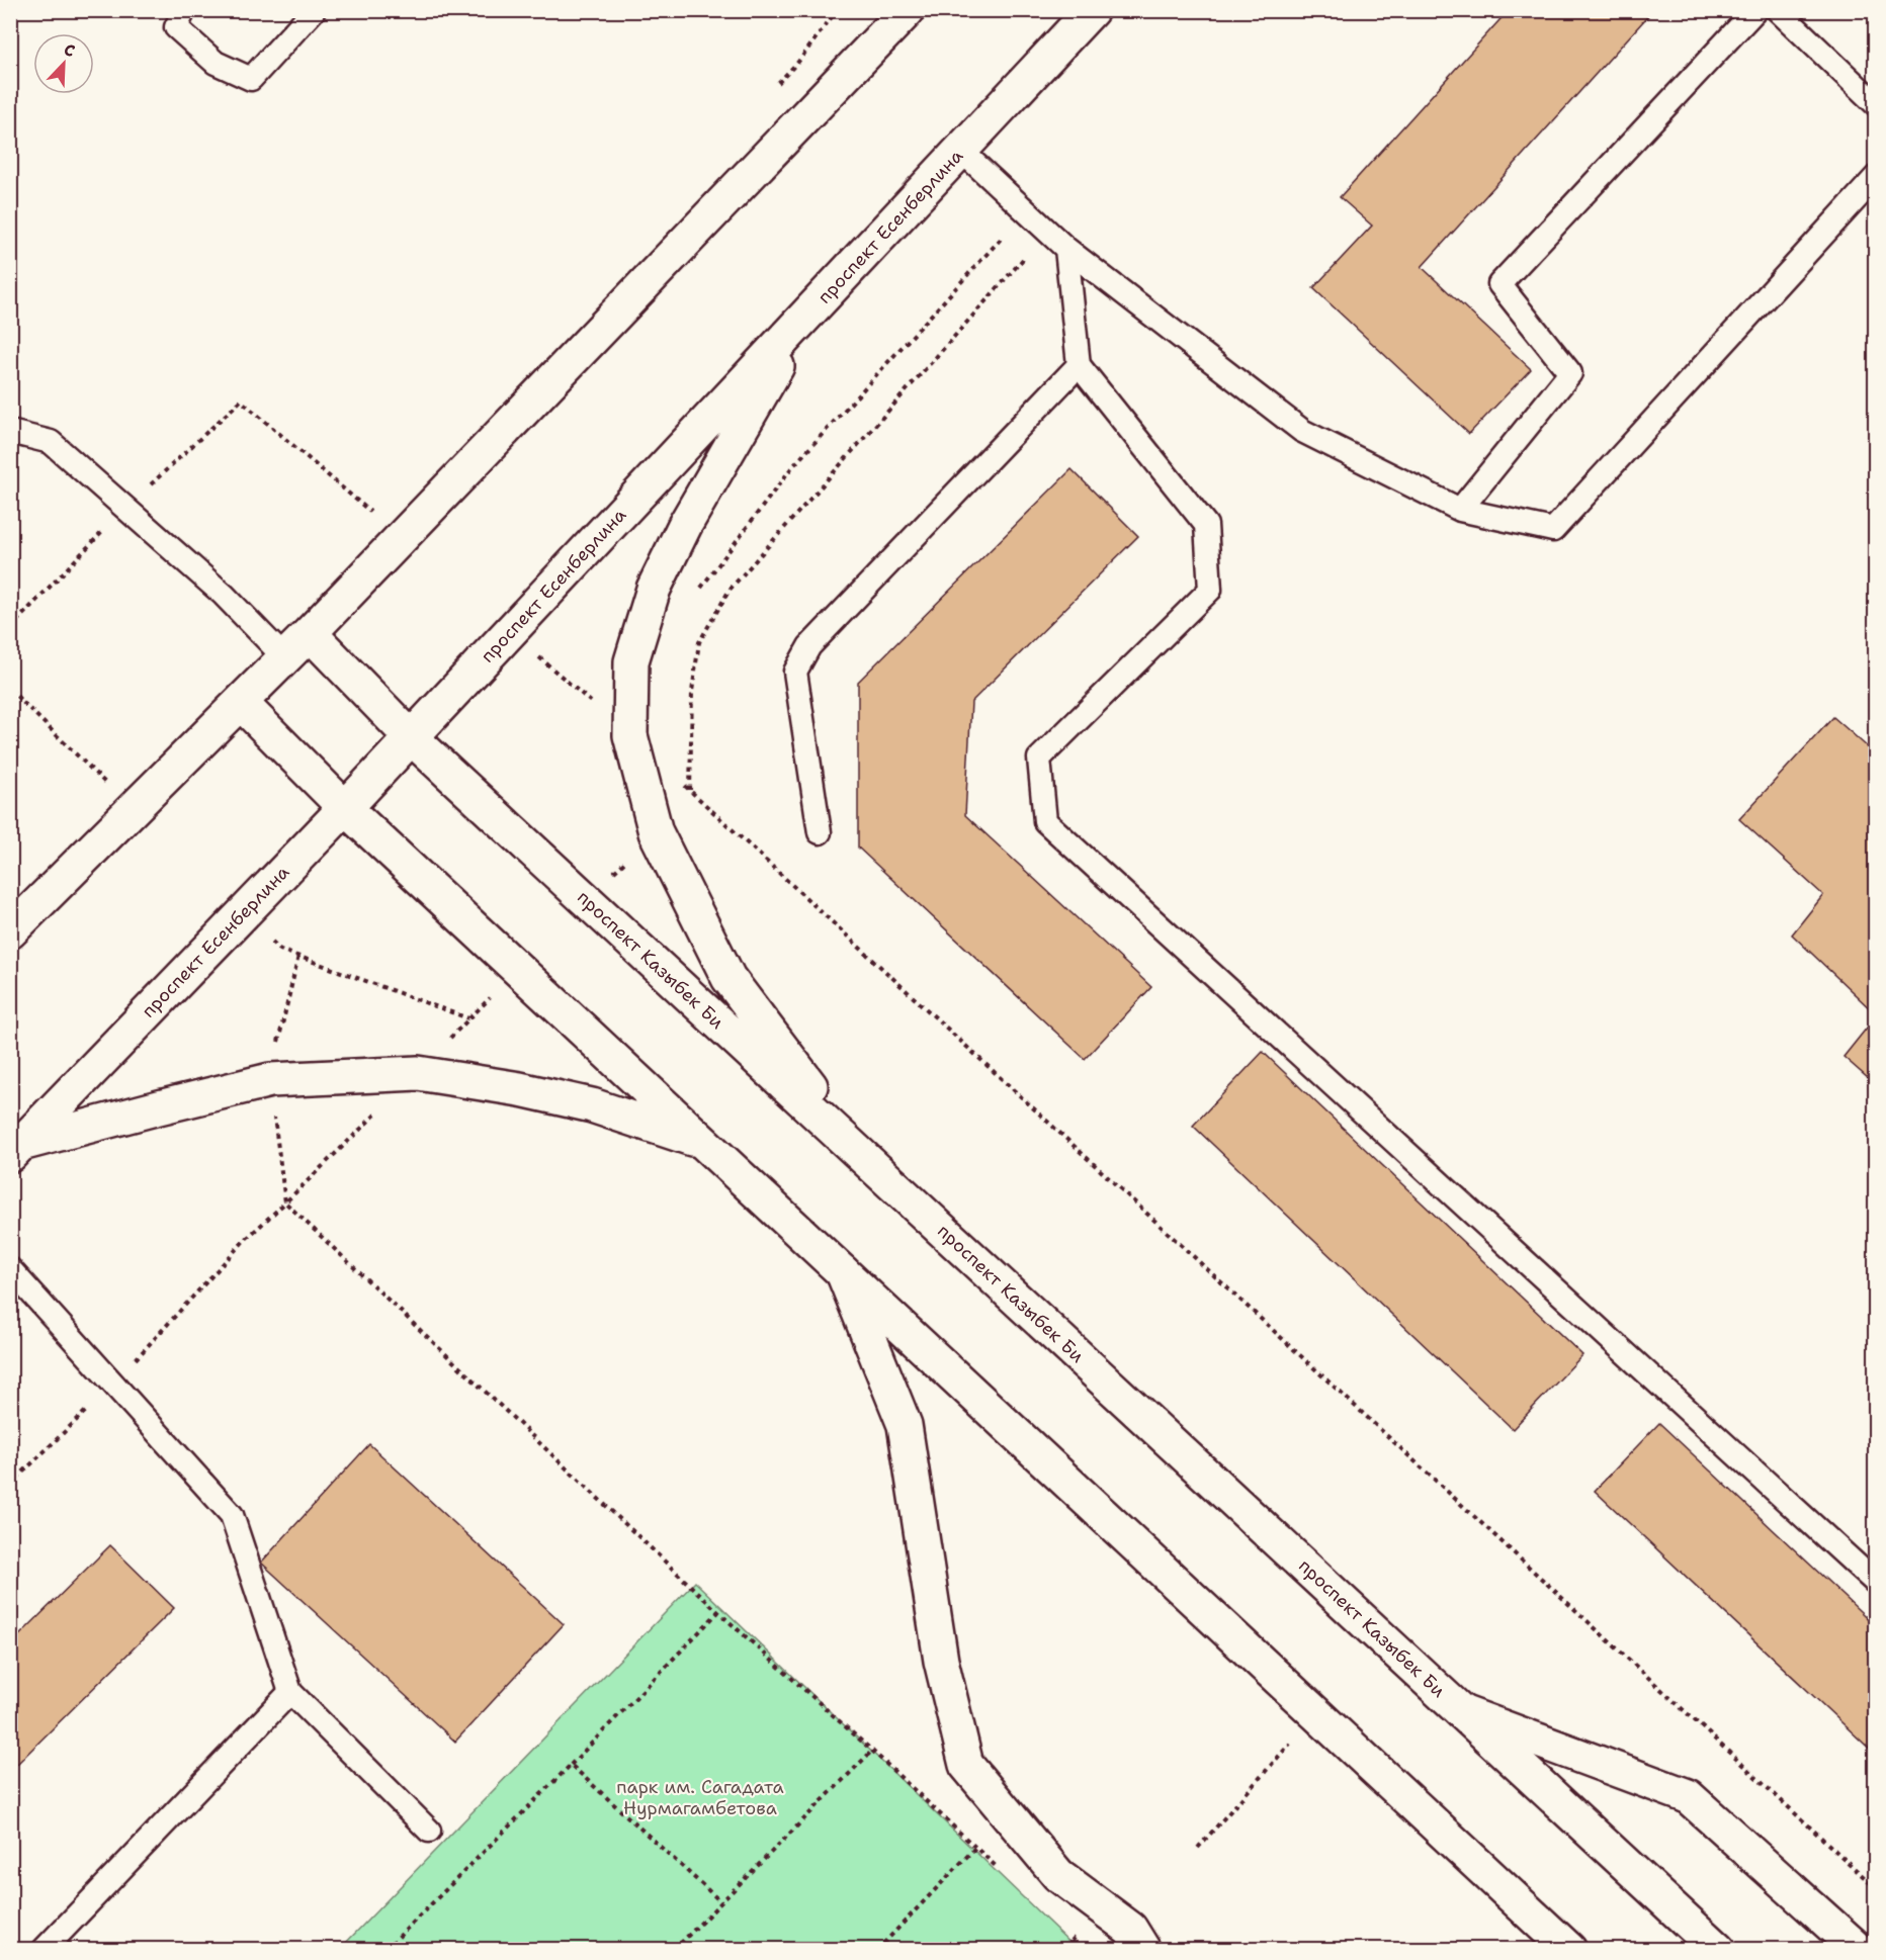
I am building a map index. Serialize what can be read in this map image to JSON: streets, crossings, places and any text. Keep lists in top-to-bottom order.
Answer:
{
  "streets": {
    "street": ["проспект Есенберлина", "проспект Казыбек Би"]
  },
  "crossings": [
    ["проспект Есенберлина", "проспект Казыбек Би"]
  ],
  "parks": ["парк им. Сагадата Нурмагамбетова"],
  "north": "top right"
}
